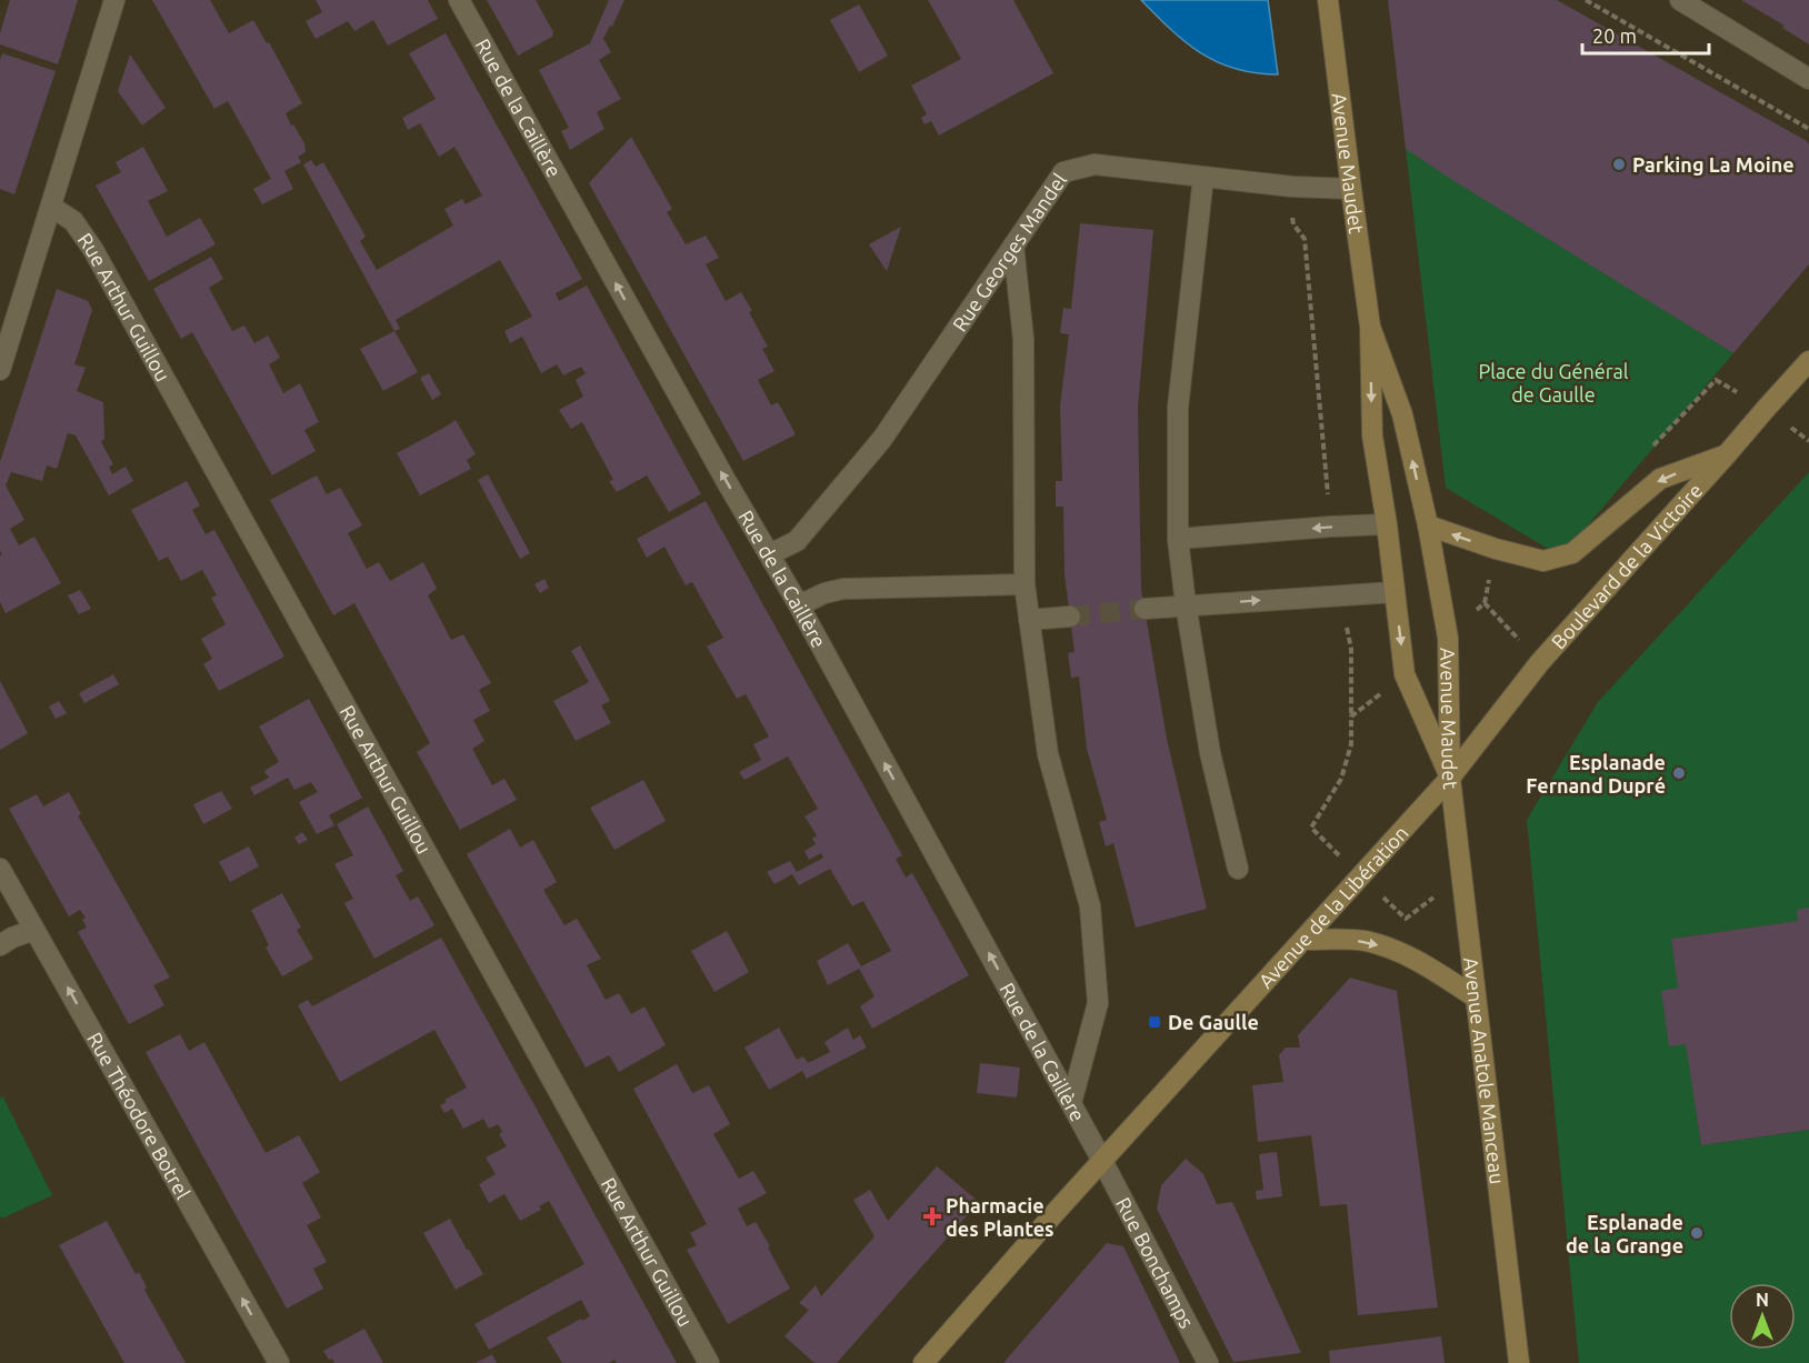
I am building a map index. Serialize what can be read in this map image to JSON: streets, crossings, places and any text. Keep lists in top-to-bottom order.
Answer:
{
  "streets": {
    "main road": [
      "Avenue Maudet",
      "Boulevard de la Victoire",
      "Avenue de la Libération",
      "Avenue Anatole Manceau"
    ],
    "street": [
      "Rue de la Caillère",
      "Rue Georges Mandel",
      "Rue Arthur Guillou",
      "Rue Théodore Botrel",
      "Rue Bonchamps"
    ]
  },
  "crossings": [
    ["Rue de la Caillère", "Rue Georges Mandel"],
    ["Rue de la Caillère", "Avenue de la Libération"],
    ["Rue de la Caillère", "Rue Bonchamps"],
    ["Avenue Maudet", "Rue Georges Mandel"],
    ["Avenue Maudet", "Boulevard de la Victoire"],
    ["Avenue Maudet", "Avenue de la Libération"],
    ["Avenue Maudet", "Avenue Anatole Manceau"],
    ["Boulevard de la Victoire", "Avenue de la Libération"],
    ["Boulevard de la Victoire", "Avenue Anatole Manceau"],
    ["Avenue de la Libération", "Avenue Anatole Manceau"],
    ["Avenue de la Libération", "Rue Bonchamps"]
  ],
  "one_way": ["Rue de la Caillère", "Rue Théodore Botrel"],
  "parks": ["Place du Général de Gaulle"],
  "places": {
    "other": ["Parking La Moine", "Esplanade Fernand Dupré", "Esplanade de la Grange"],
    "transit": ["De Gaulle"],
    "health": ["Pharmacie des Plantes"]
  },
  "scale_bar": "20 m",
  "north": "top"
}
